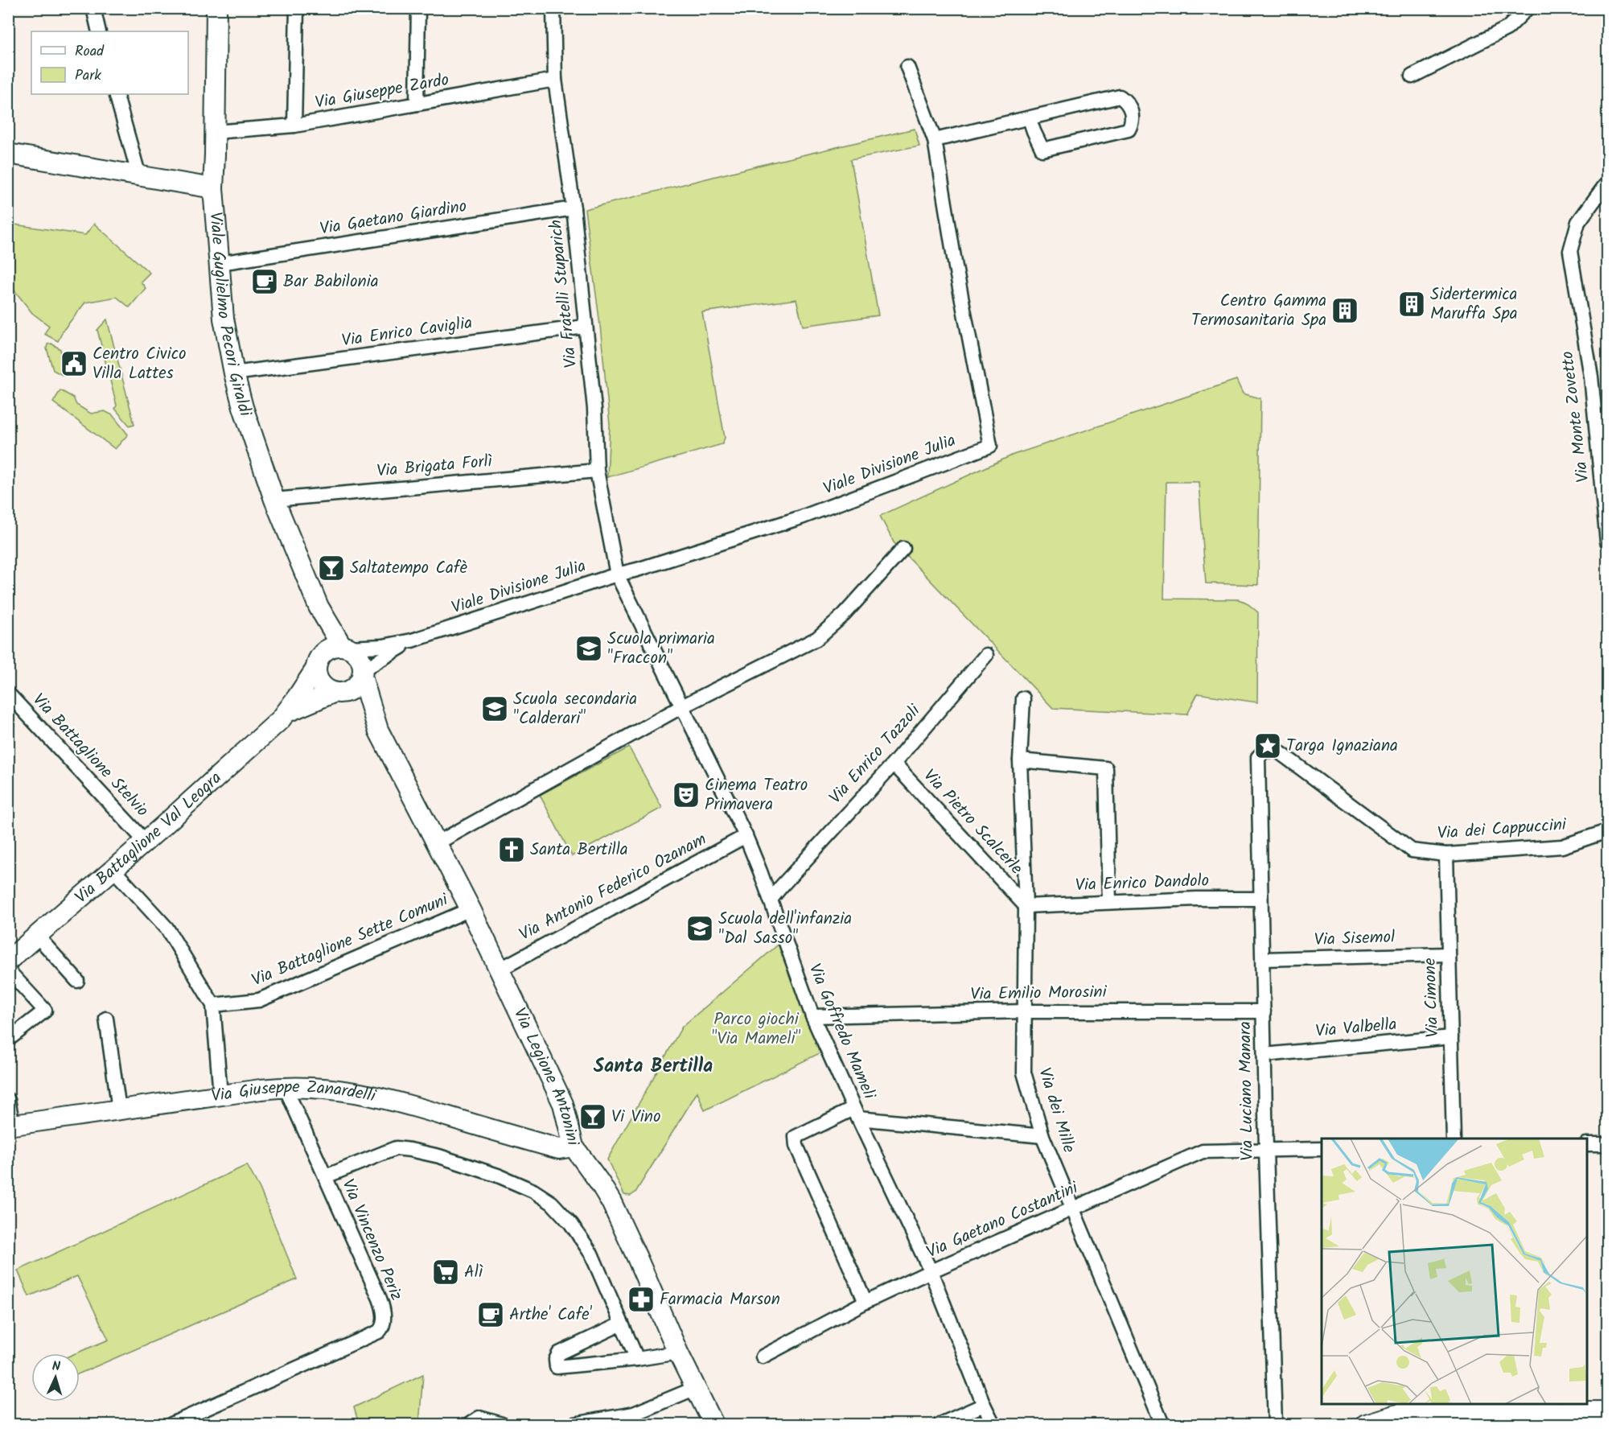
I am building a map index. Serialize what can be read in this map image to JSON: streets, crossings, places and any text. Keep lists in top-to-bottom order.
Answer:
{
  "streets": {
    "street": [
      "Via Giuseppe Zardo",
      "Via Gaetano Giardino",
      "Via Fratelli Stuparich",
      "Viale Guglielmo Pecori Giraldi",
      "Via Enrico Caviglia",
      "Via Monte Zovetto",
      "Viale Divisione Julia",
      "Via Brigata Forlì",
      "Via Enrico Tazzoli",
      "Via Battaglione Stelvio",
      "Via Pietro Scalcerle",
      "Via dei Cappuccini",
      "Via Battaglione Val Leogra",
      "Via Enrico Dandolo",
      "Via Antonio Federico Ozanam",
      "Via Sisemol",
      "Via Battaglione Sette Comuni",
      "Via Emilio Morosini",
      "Via Cimone",
      "Via Valbella",
      "Via Goffredo Mameli",
      "Via Legione Antonini",
      "Via Luciano Manara",
      "Via Giuseppe Zanardelli",
      "Via dei Mille",
      "Via Gaetano Costantini",
      "Via Vincenzo Periz"
    ]
  },
  "crossings": [
    ["Via Giuseppe Zardo", "Via Fratelli Stuparich"],
    ["Via Giuseppe Zardo", "Viale Guglielmo Pecori Giraldi"],
    ["Via Gaetano Giardino", "Via Fratelli Stuparich"],
    ["Via Gaetano Giardino", "Viale Guglielmo Pecori Giraldi"],
    ["Via Fratelli Stuparich", "Via Enrico Caviglia"],
    ["Via Fratelli Stuparich", "Viale Divisione Julia"],
    ["Via Fratelli Stuparich", "Via Brigata Forlì"],
    ["Via Fratelli Stuparich", "Via Goffredo Mameli"],
    ["Viale Guglielmo Pecori Giraldi", "Via Enrico Caviglia"],
    ["Viale Guglielmo Pecori Giraldi", "Viale Divisione Julia"],
    ["Viale Guglielmo Pecori Giraldi", "Via Brigata Forlì"],
    ["Viale Guglielmo Pecori Giraldi", "Via Battaglione Val Leogra"],
    ["Viale Guglielmo Pecori Giraldi", "Via Legione Antonini"],
    ["Viale Divisione Julia", "Via Battaglione Val Leogra"],
    ["Viale Divisione Julia", "Via Goffredo Mameli"],
    ["Viale Divisione Julia", "Via Legione Antonini"],
    ["Via Enrico Tazzoli", "Via Pietro Scalcerle"],
    ["Via Enrico Tazzoli", "Via Goffredo Mameli"],
    ["Via Battaglione Stelvio", "Via Battaglione Val Leogra"],
    ["Via Pietro Scalcerle", "Via Enrico Dandolo"],
    ["Via Pietro Scalcerle", "Via dei Mille"],
    ["Via dei Cappuccini", "Via Cimone"],
    ["Via dei Cappuccini", "Via Luciano Manara"],
    ["Via Battaglione Val Leogra", "Via Legione Antonini"],
    ["Via Enrico Dandolo", "Via Luciano Manara"],
    ["Via Enrico Dandolo", "Via dei Mille"],
    ["Via Antonio Federico Ozanam", "Via Goffredo Mameli"],
    ["Via Antonio Federico Ozanam", "Via Legione Antonini"],
    ["Via Sisemol", "Via Cimone"],
    ["Via Sisemol", "Via Luciano Manara"],
    ["Via Battaglione Sette Comuni", "Via Legione Antonini"],
    ["Via Emilio Morosini", "Via Goffredo Mameli"],
    ["Via Emilio Morosini", "Via Luciano Manara"],
    ["Via Emilio Morosini", "Via dei Mille"],
    ["Via Cimone", "Via Valbella"],
    ["Via Valbella", "Via Luciano Manara"],
    ["Via Goffredo Mameli", "Via Gaetano Costantini"],
    ["Via Legione Antonini", "Via Giuseppe Zanardelli"],
    ["Via Luciano Manara", "Via Gaetano Costantini"],
    ["Via Giuseppe Zanardelli", "Via Vincenzo Periz"],
    ["Via dei Mille", "Via Gaetano Costantini"]
  ],
  "districts": ["Santa Bertilla"],
  "parks": ["Parco giochi \"Via Mameli\""],
  "places": {
    "cafe": ["Bar Babilonia", "Arthe' Cafe'"],
    "building": ["Sidertermica Maruffa Spa", "Centro Gamma Termosanitaria Spa"],
    "public building": ["Centro Civico Villa Lattes"],
    "bar": ["Saltatempo Cafè", "Vi Vino"],
    "school or university": ["Scuola primaria \"Fraccon\"", "Scuola secondaria \"Calderari\"", "Scuola dell'infanzia \"Dal Sasso\""],
    "place": ["Targa Ignaziana"],
    "theatre": ["Cinema Teatro Primavera"],
    "church": ["Santa Bertilla"],
    "supermarket": ["Alì"],
    "pharmacy": ["Farmacia Marson"]
  },
  "legend": ["Road", "Park"],
  "north": "top"
}
